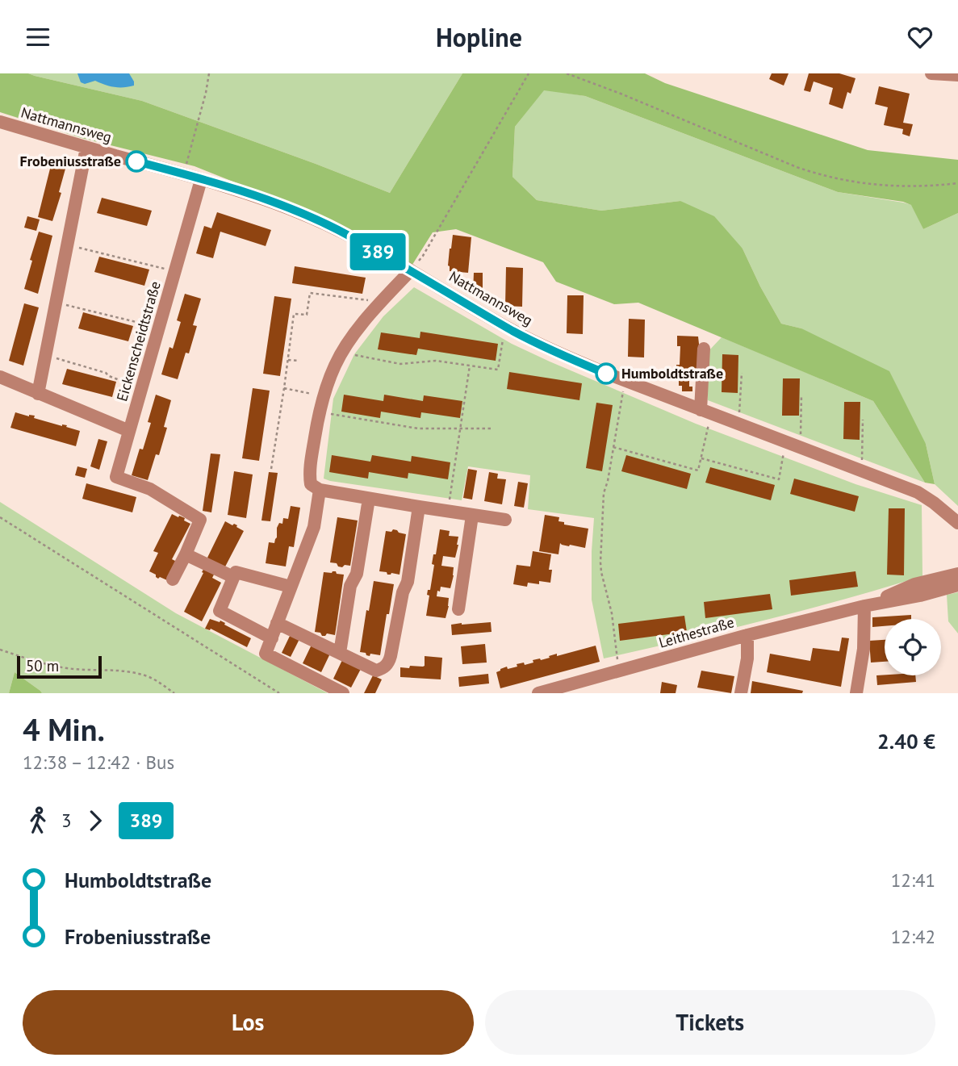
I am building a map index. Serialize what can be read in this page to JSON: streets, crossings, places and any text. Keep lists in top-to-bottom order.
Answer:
{
  "streets": {
    "street": ["Nattmannsweg", "Eickenscheidtstraße", "Leithestraße"]
  },
  "crossings": [
    ["Nattmannsweg", "Eickenscheidtstraße"]
  ],
  "places": ["Frobeniusstraße", "Humboldtstraße"],
  "lines": ["bus line 389"],
  "scale_bar": "50 m",
  "page": {
    "header": "Hopline",
    "on_map": "389",
    "scale": "50 m",
    "heading": ["4 Min.", "12:38 – 12:42 · Bus", "2.40 €"],
    "legs": ["3", "389"],
    "list": [
      {
        "name": "Humboldtstraße",
        "value": "12:41"
      },
      {
        "name": "Frobeniusstraße",
        "value": "12:42"
      }
    ],
    "buttons": ["Los", "Tickets"]
  }
}
